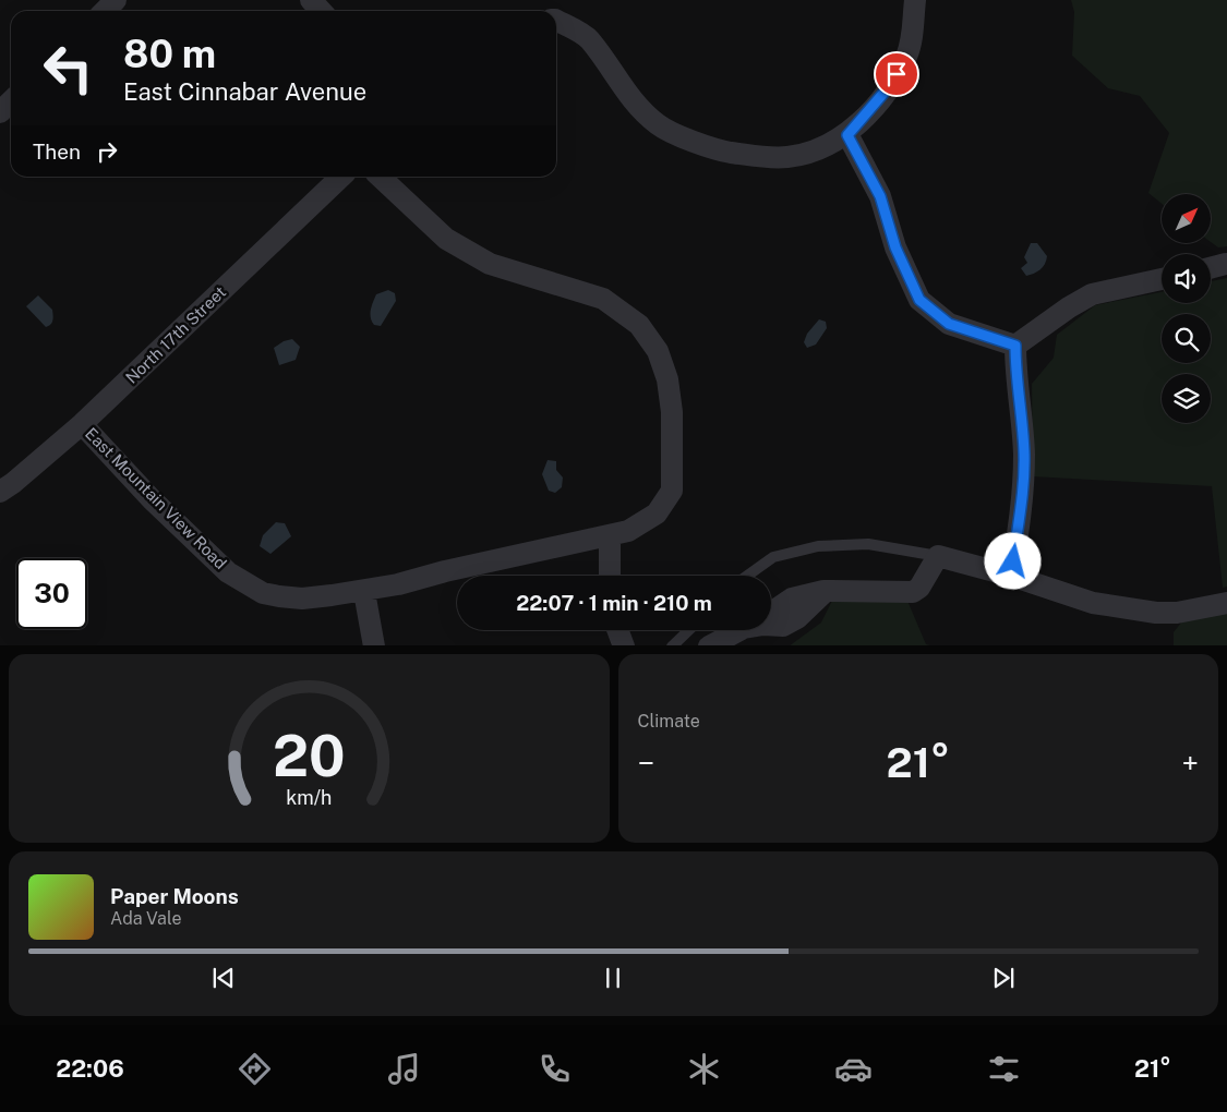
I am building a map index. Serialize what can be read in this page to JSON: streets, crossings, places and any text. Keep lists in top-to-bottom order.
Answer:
{
  "streets": {
    "street": ["North 17th Street", "East Mountain View Road"]
  },
  "crossings": [
    ["North 17th Street", "East Mountain View Road"]
  ],
  "north": "top right",
  "page": {
    "turn": ["80 m", "East Cinnabar Avenue"],
    "then": "Then",
    "limit": "30",
    "trip": "22:07 · 1 min · 210 m",
    "tile": "Climate",
    "heat": ["−", "21°", "+"],
    "song": ["Paper Moons", "Ada Vale"],
    "tabs": ["22:06", "21°"],
    "gauge": ["20", "km/h"]
  }
}
